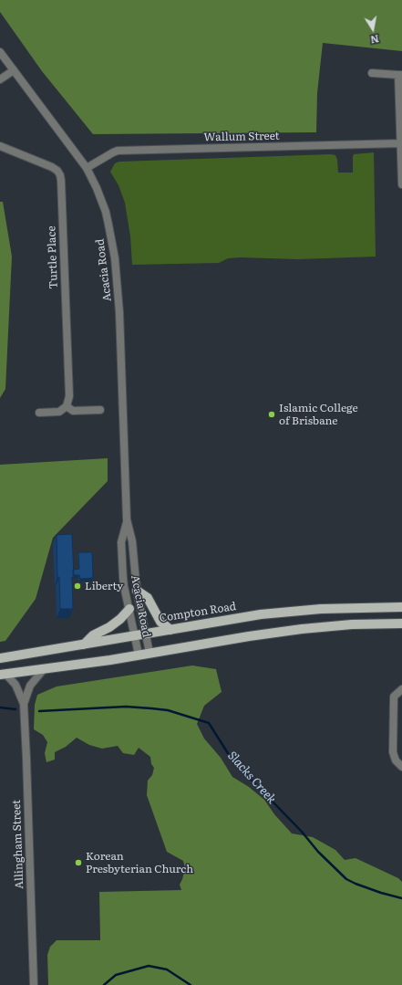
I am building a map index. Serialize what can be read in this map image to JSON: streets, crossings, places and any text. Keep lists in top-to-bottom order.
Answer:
{
  "streets": {
    "main road": ["Compton Road"],
    "street": [
      "Wallum Street",
      "Turtle Place",
      "Acacia Road",
      "Allingham Street"
    ]
  },
  "crossings": [
    ["Wallum Street", "Acacia Road"],
    ["Acacia Road", "Compton Road"]
  ],
  "water": ["Slacks Creek"],
  "places": ["Islamic College of Brisbane", "Liberty", "Korean Presbyterian Church"],
  "north": "bottom"
}
